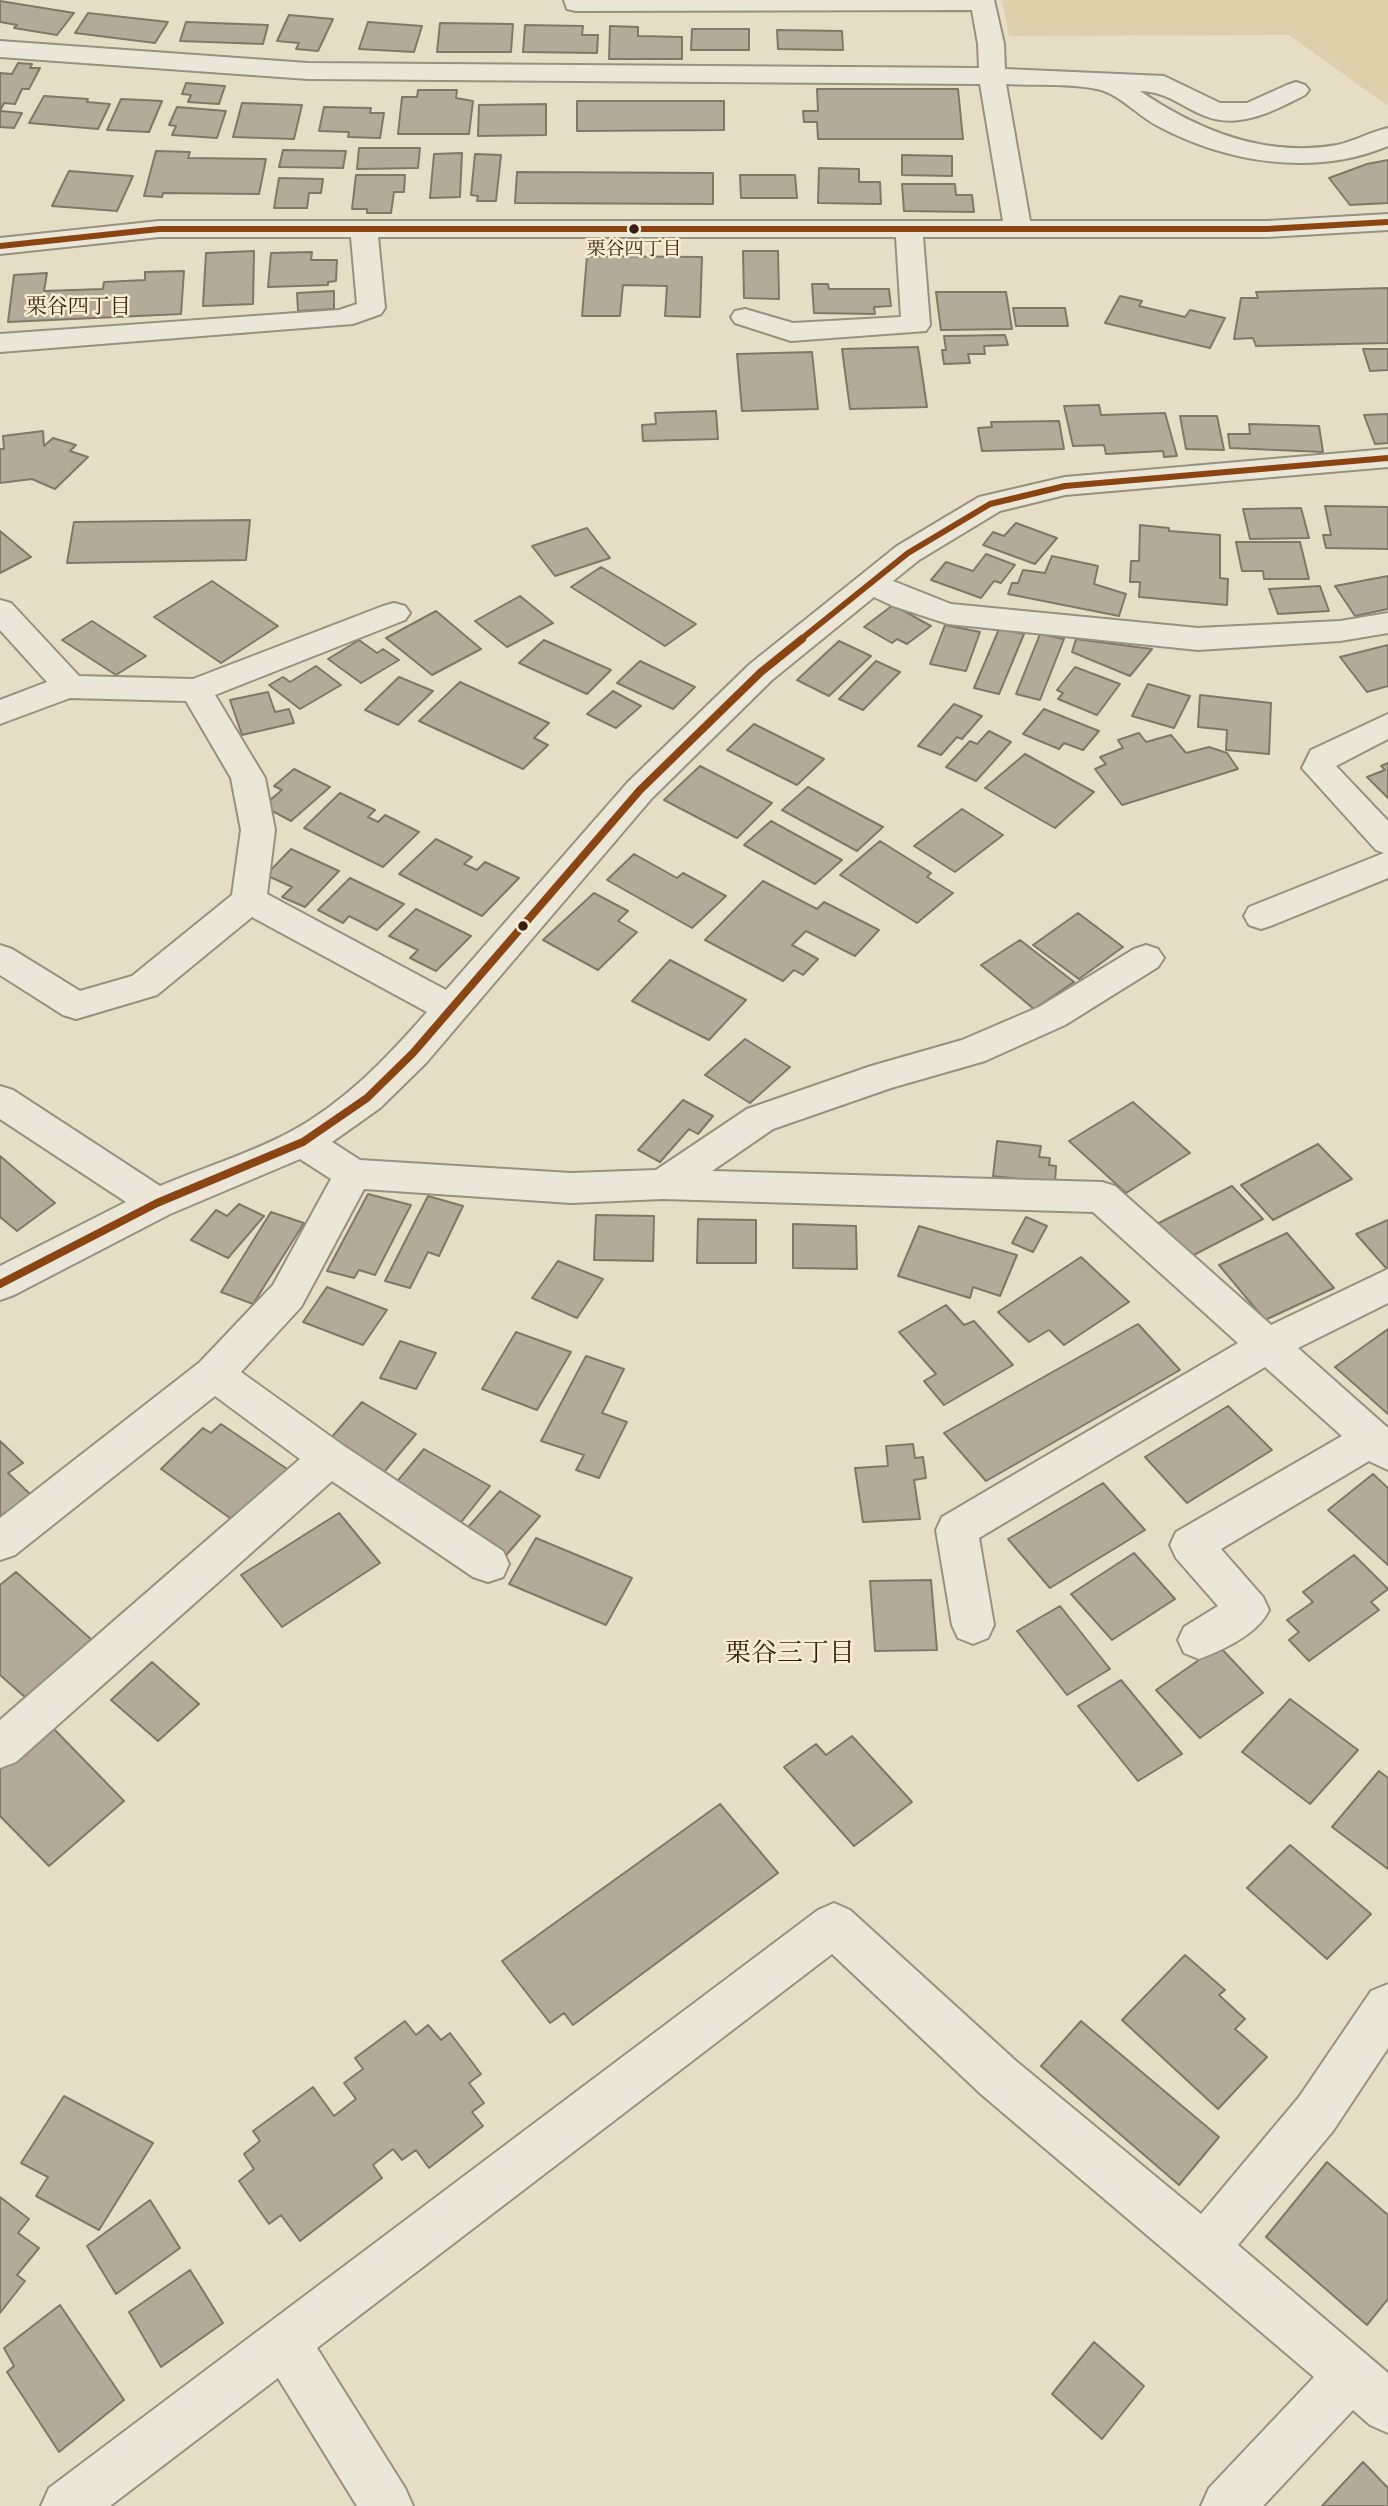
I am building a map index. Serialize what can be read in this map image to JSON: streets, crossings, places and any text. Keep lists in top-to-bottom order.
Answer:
{
  "districts": ["栗谷四丁目", "栗谷三丁目"],
  "places": ["栗谷四丁目"]
}
